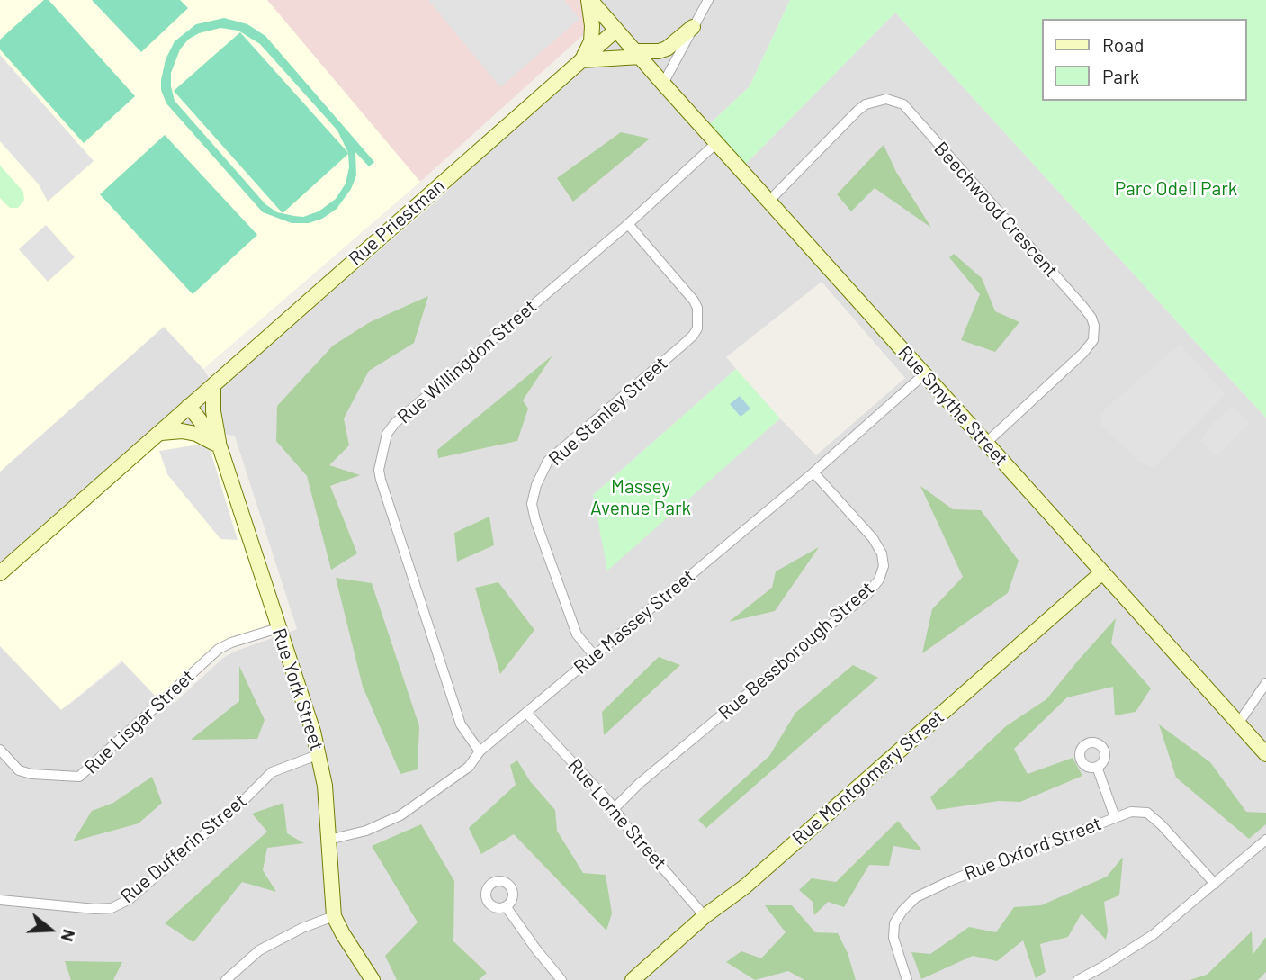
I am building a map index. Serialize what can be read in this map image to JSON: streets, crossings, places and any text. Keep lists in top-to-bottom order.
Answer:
{
  "streets": {
    "street": [
      "Beechwood Crescent",
      "Rue Priestman",
      "Rue Willingdon Street",
      "Rue Smythe Street",
      "Rue Stanley Street",
      "Rue Massey Street",
      "Rue Bessborough Street",
      "Rue York Street",
      "Rue Lisgar Street",
      "Rue Montgomery Street",
      "Rue Lorne Street",
      "Rue Dufferin Street",
      "Rue Oxford Street"
    ]
  },
  "crossings": [
    ["Beechwood Crescent", "Rue Smythe Street"],
    ["Rue Priestman", "Rue Smythe Street"],
    ["Rue Priestman", "Rue York Street"],
    ["Rue Willingdon Street", "Rue Smythe Street"],
    ["Rue Willingdon Street", "Rue Stanley Street"],
    ["Rue Willingdon Street", "Rue Massey Street"],
    ["Rue Smythe Street", "Rue Massey Street"],
    ["Rue Smythe Street", "Rue Montgomery Street"],
    ["Rue Stanley Street", "Rue Massey Street"],
    ["Rue Massey Street", "Rue Bessborough Street"],
    ["Rue Massey Street", "Rue York Street"],
    ["Rue Massey Street", "Rue Lorne Street"],
    ["Rue Bessborough Street", "Rue Lorne Street"],
    ["Rue York Street", "Rue Lisgar Street"],
    ["Rue York Street", "Rue Dufferin Street"],
    ["Rue Montgomery Street", "Rue Lorne Street"]
  ],
  "parks": ["Parc Odell Park", "Massey Avenue Park"],
  "legend": ["Road", "Park"],
  "north": "right"
}
